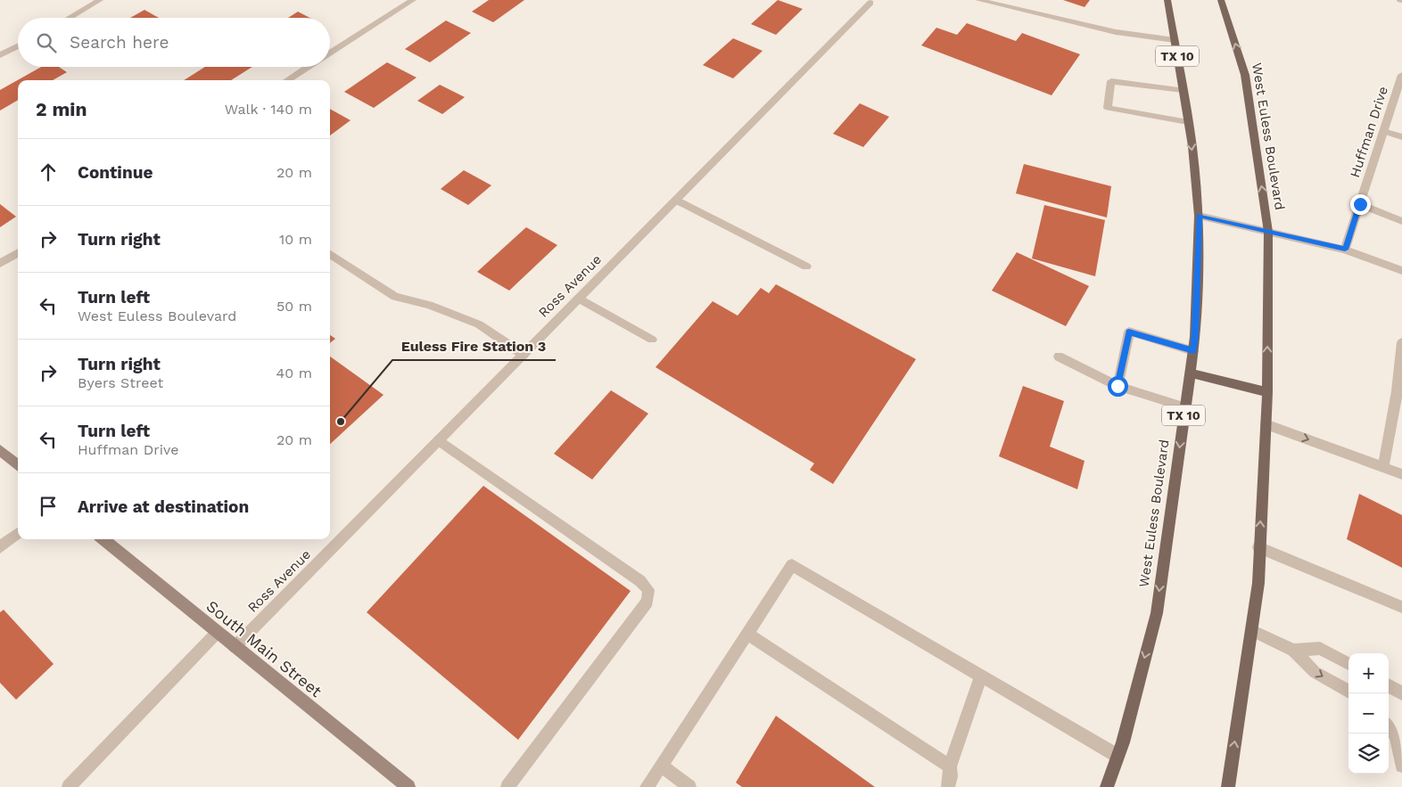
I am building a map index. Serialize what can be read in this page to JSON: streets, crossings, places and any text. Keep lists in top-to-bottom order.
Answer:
{
  "streets": {
    "main road": ["TX 10", "West Euless Boulevard"],
    "street": ["Huffman Drive", "Ross Avenue", "South Main Street"]
  },
  "crossings": [
    ["Ross Avenue", "South Main Street"]
  ],
  "places": ["Euless Fire Station 3"],
  "page": {
    "search": "Search here",
    "heading": ["2 min", "Walk · 140 m"],
    "list": [
      ["Continue", "20 m"],
      ["Turn right", "10 m"],
      ["Turn left", "West Euless Boulevard", "50 m"],
      ["Turn right", "Byers Street", "40 m"],
      ["Turn left", "Huffman Drive", "20 m"],
      "Arrive at destination"
    ],
    "map_buttons": ["+", "−"]
  }
}
